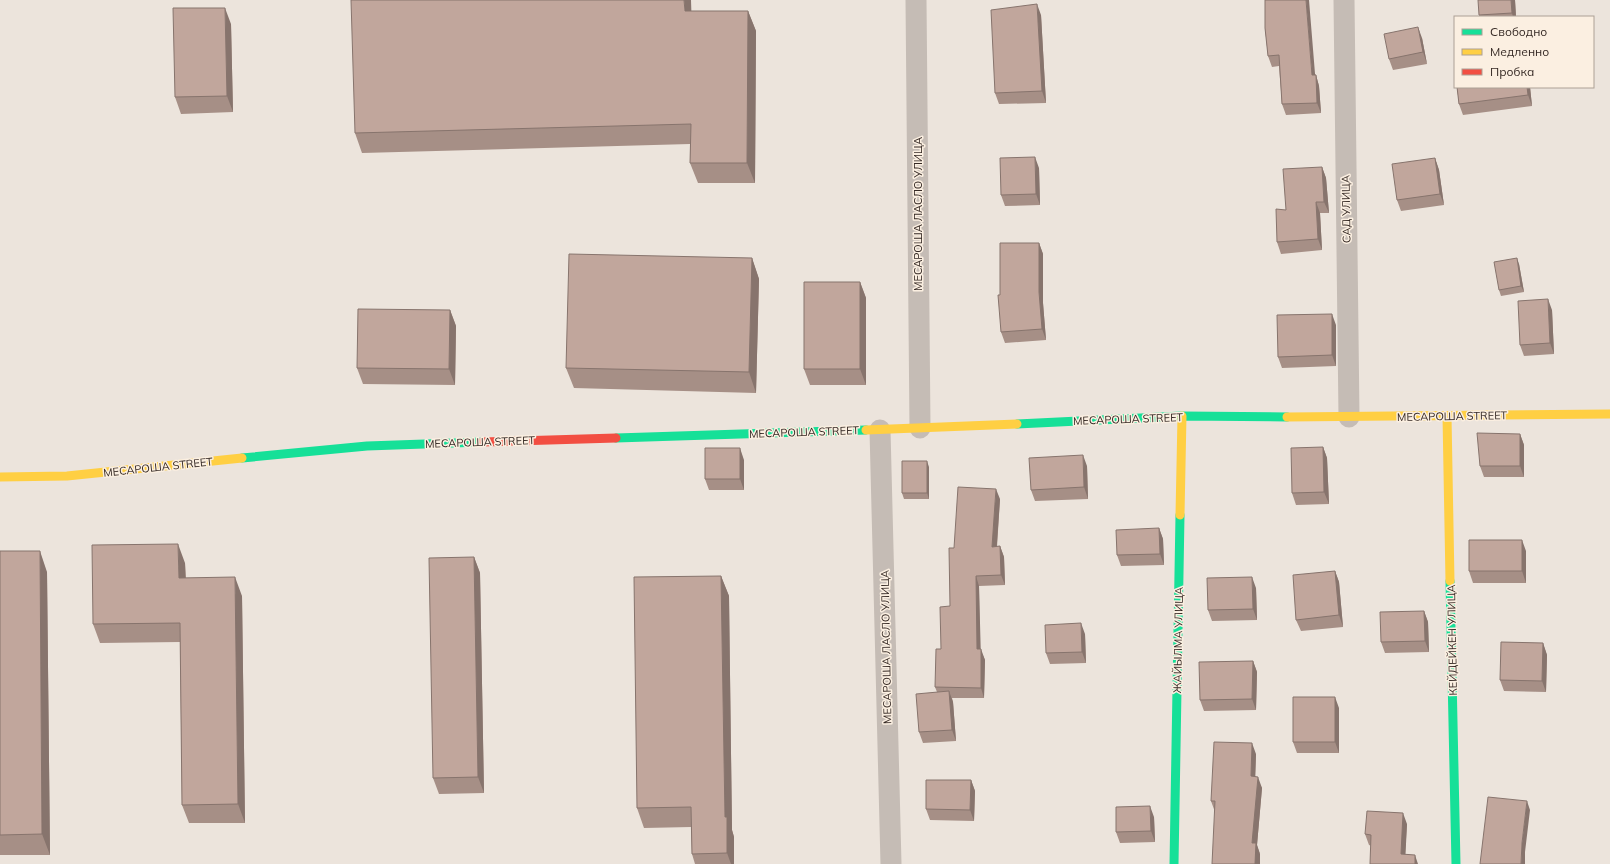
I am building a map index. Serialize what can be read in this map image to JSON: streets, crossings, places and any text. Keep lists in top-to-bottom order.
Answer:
{
  "streets": {
    "street": [
      "САД УЛИЦА",
      "МЕСАРОША ЛАСЛО УЛИЦА",
      "МЕСАРОША STREET",
      "ЖАЙЫЛМА УЛИЦА",
      "КЕЙДЕЙКЕН УЛИЦА"
    ]
  },
  "crossings": [
    ["САД УЛИЦА", "МЕСАРОША STREET"],
    ["МЕСАРОША ЛАСЛО УЛИЦА", "МЕСАРОША STREET"],
    ["МЕСАРОША STREET", "ЖАЙЫЛМА УЛИЦА"],
    ["МЕСАРОША STREET", "КЕЙДЕЙКЕН УЛИЦА"]
  ],
  "legend": ["Свободно", "Медленно", "Пробка"]
}
